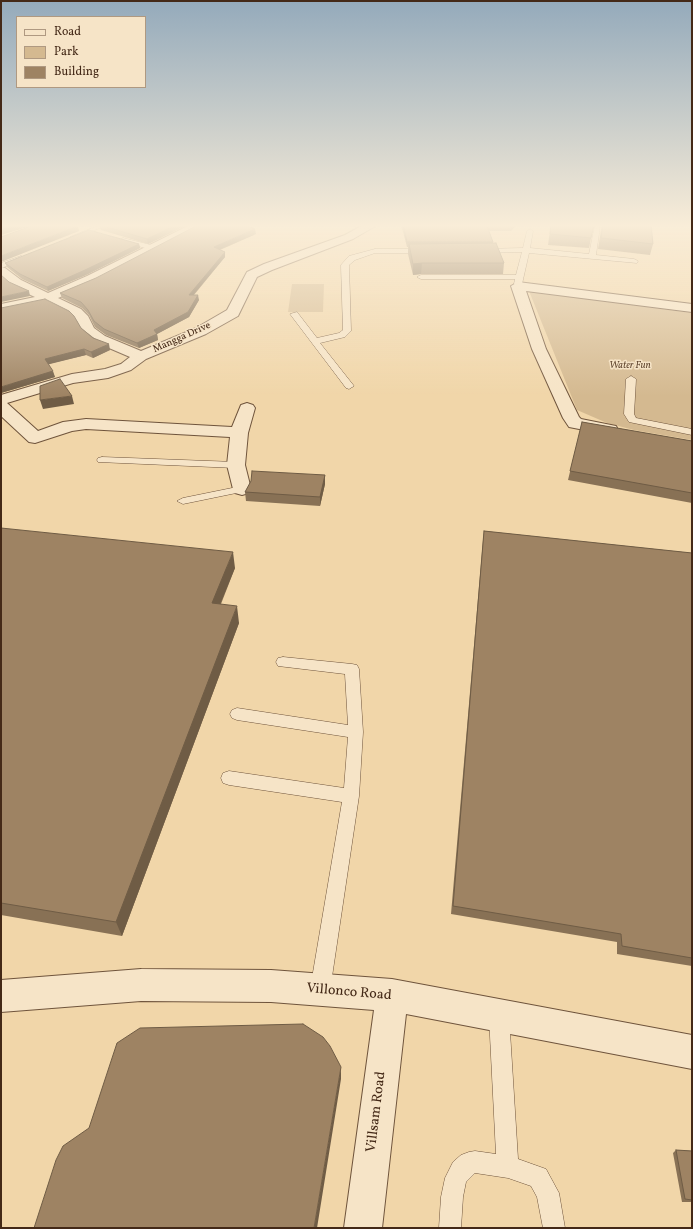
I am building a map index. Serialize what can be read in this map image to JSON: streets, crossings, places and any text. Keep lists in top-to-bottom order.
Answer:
{
  "streets": {
    "street": ["Mangga Drive", "Villonco Road", "Villsam Road"]
  },
  "crossings": [
    ["Villonco Road", "Villsam Road"]
  ],
  "parks": ["Water Fun"],
  "legend": ["Road", "Park", "Building"]
}
